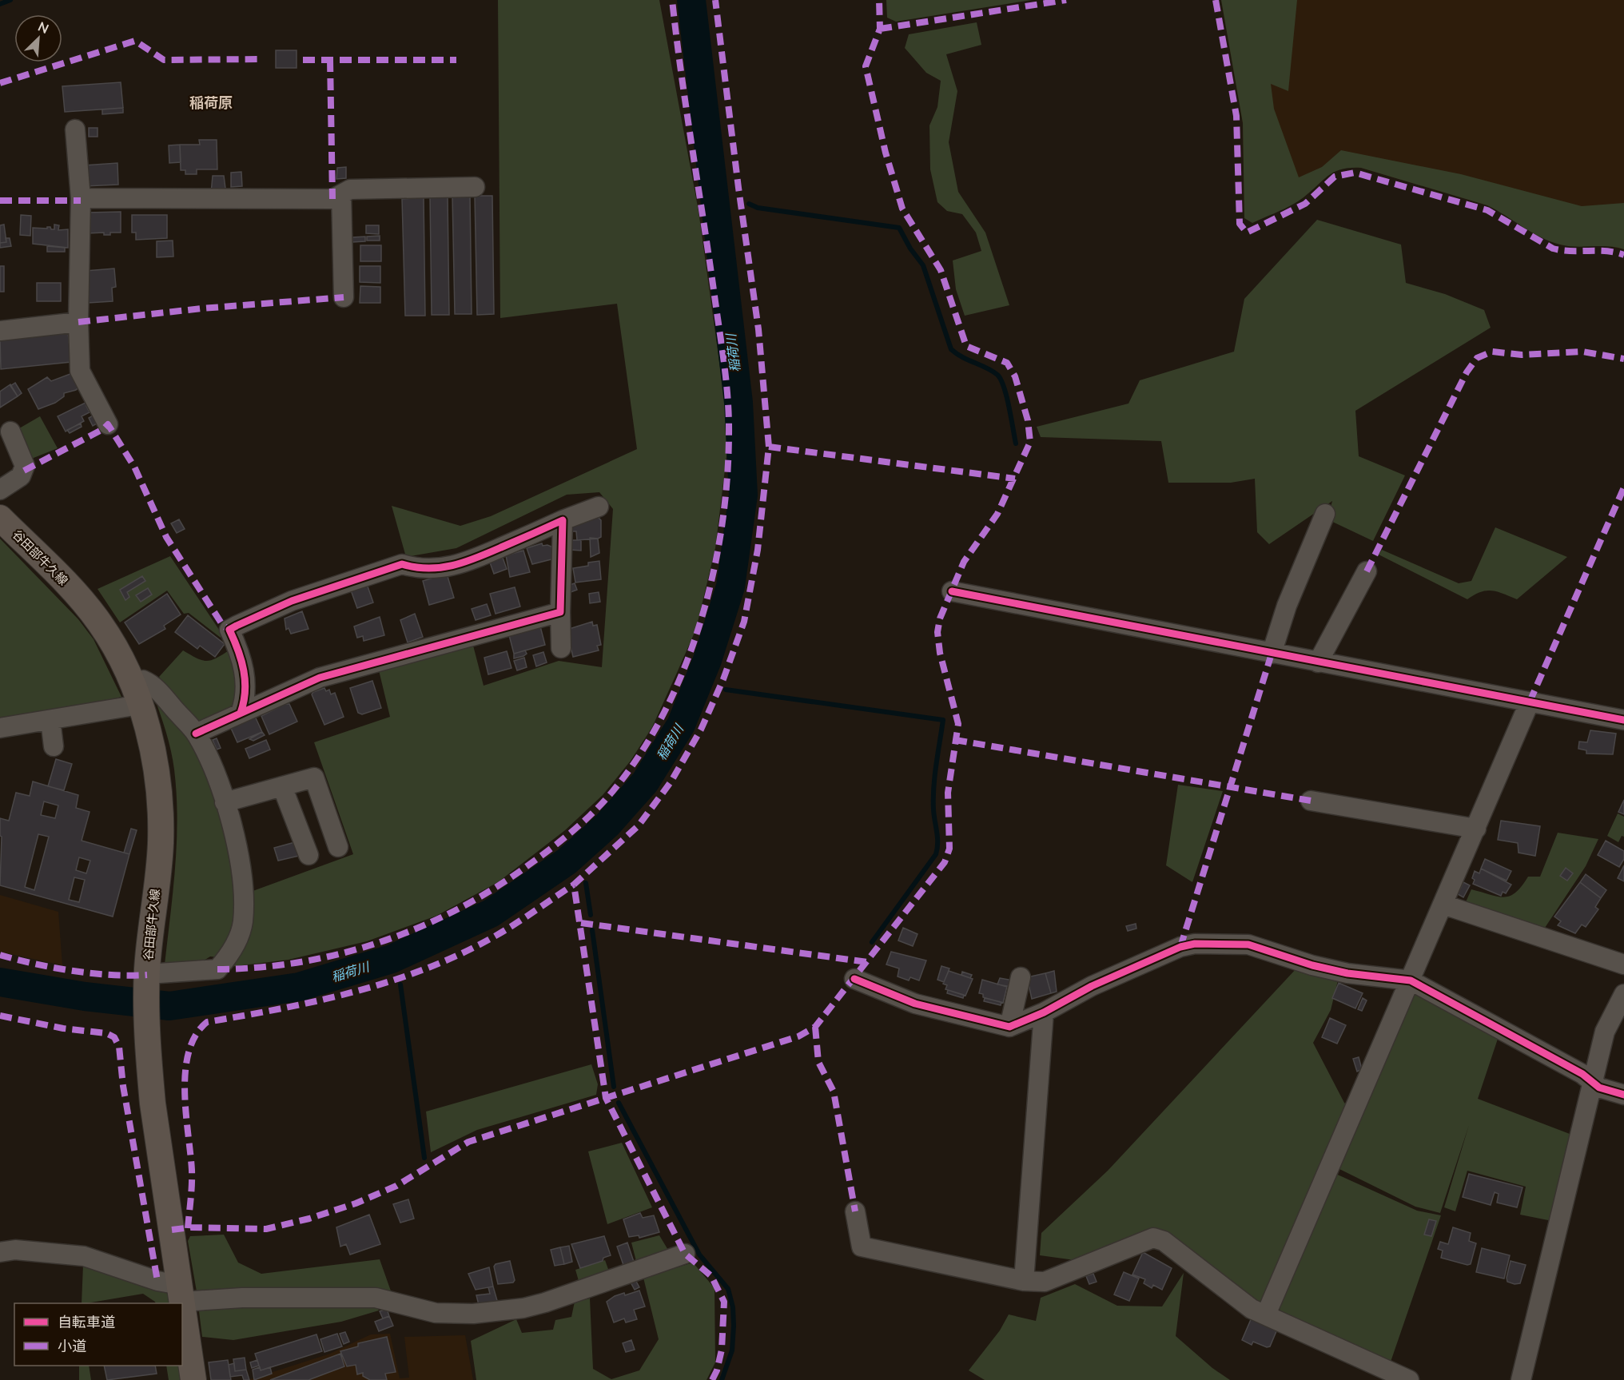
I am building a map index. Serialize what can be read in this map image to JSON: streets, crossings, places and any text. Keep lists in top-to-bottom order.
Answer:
{
  "streets": {
    "main road": ["谷田部牛久線"]
  },
  "districts": ["稲荷原"],
  "water": ["稲荷川"],
  "legend": ["自転車道", "小道"],
  "north": "top right"
}
